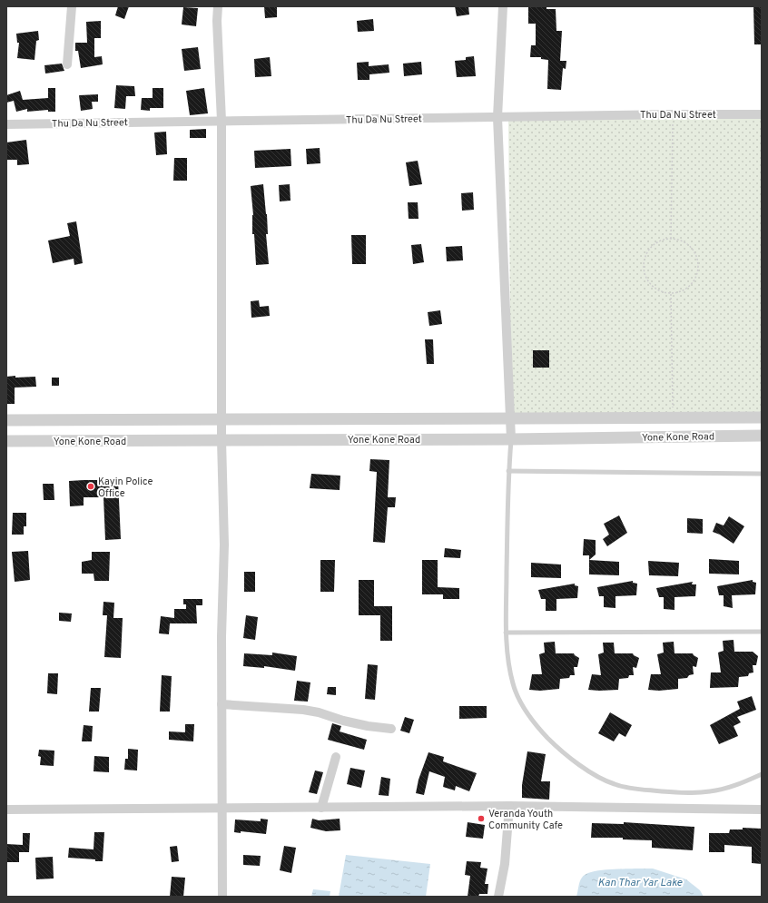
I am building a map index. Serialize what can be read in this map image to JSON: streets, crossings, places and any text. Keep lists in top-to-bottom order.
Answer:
{
  "streets": {
    "street": ["Thu Da Nu Street", "Yone Kone Road"]
  },
  "water": ["Kan Thar Yar Lake"],
  "places": ["Kayin Police Office", "Veranda Youth Community Cafe"]
}
